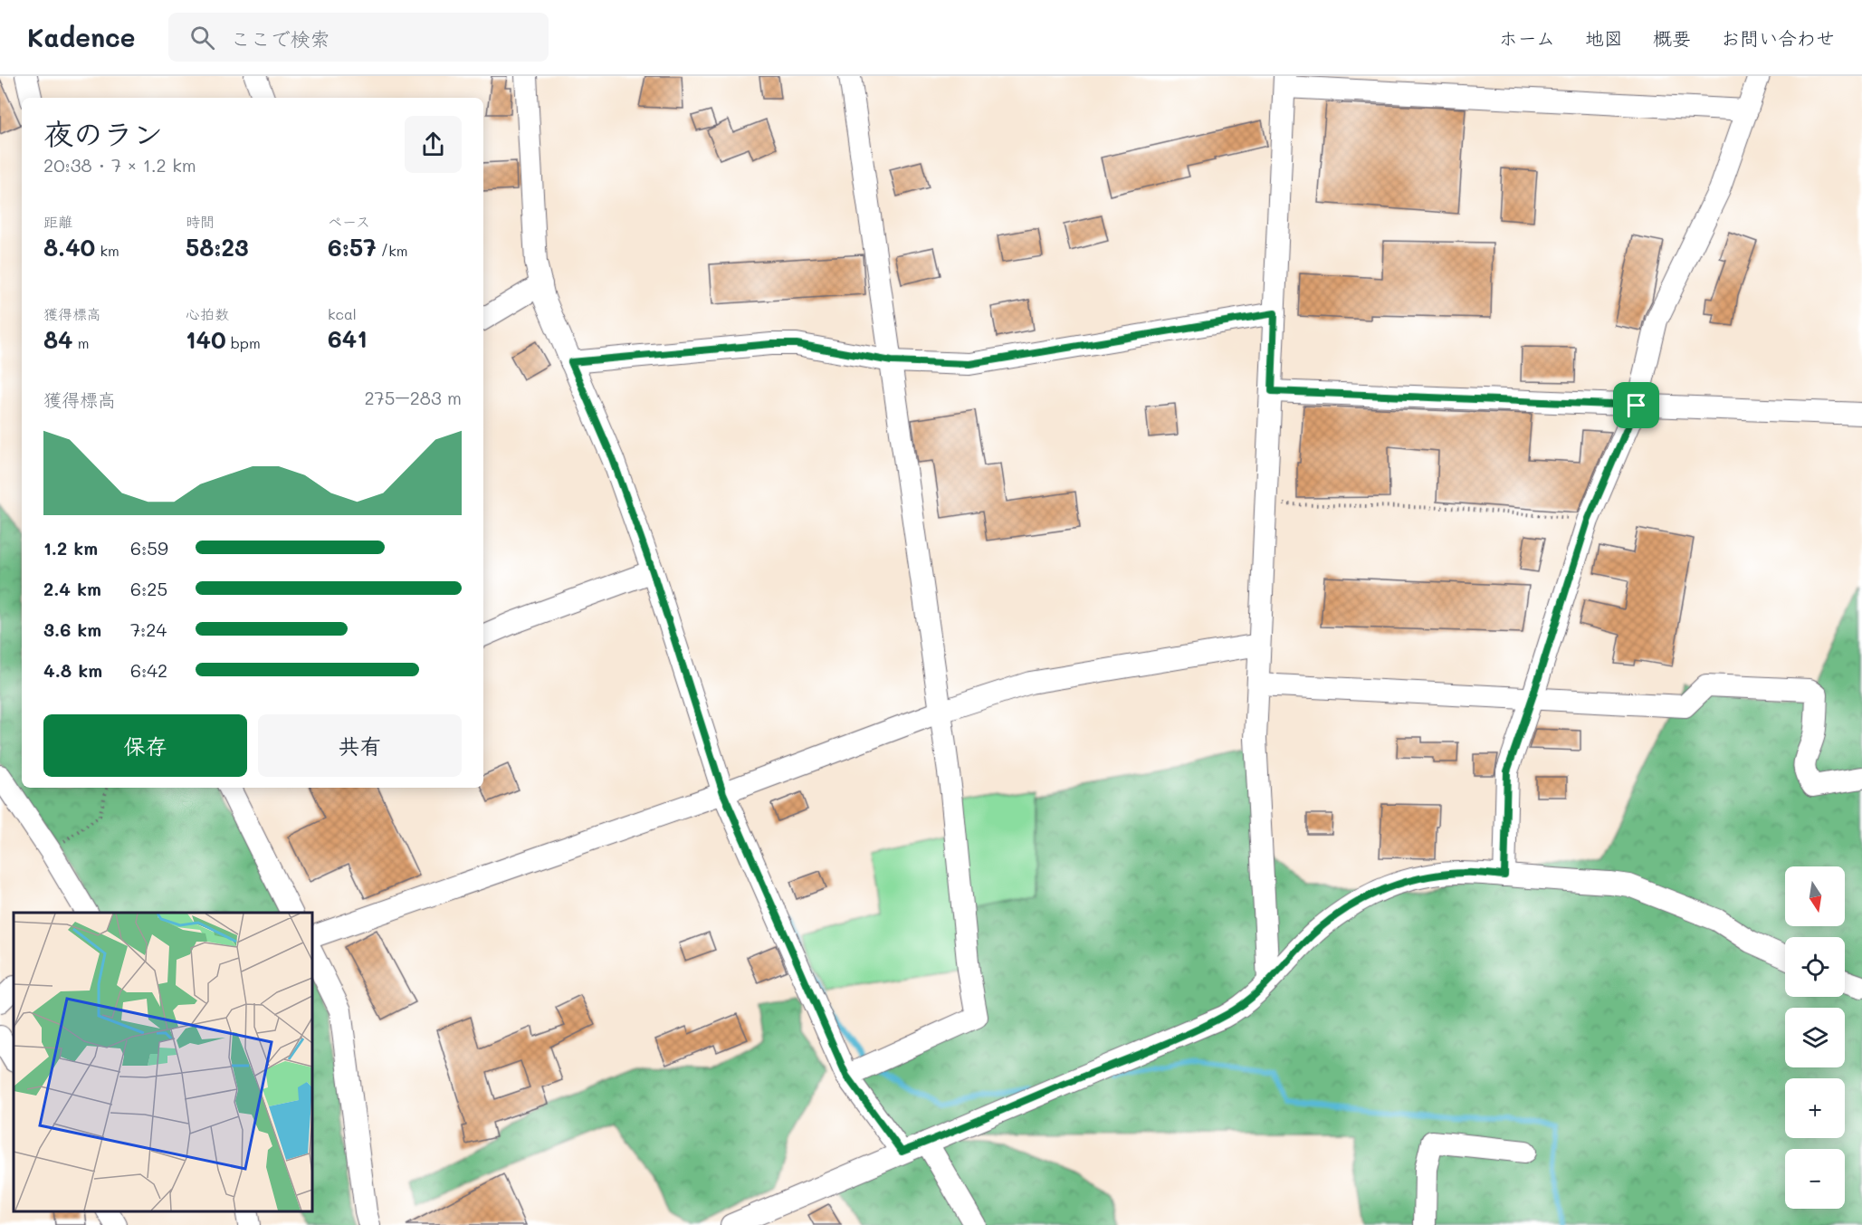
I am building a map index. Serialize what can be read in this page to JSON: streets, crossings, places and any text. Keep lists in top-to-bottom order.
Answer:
{
  "north": "bottom",
  "page": {
    "header": "Kadence",
    "search": "ここで検索",
    "nav": [
      "ホーム",
      "地図",
      "概要",
      "お問い合わせ"
    ],
    "heading": ["夜のラン", "20:38 · 7 × 1.2 km"],
    "stats": [
      ["距離", "8.40 km"],
      ["時間", "58:23"],
      ["ペース", "6:57 /km"],
      ["獲得標高", "84 m"],
      ["心拍数", "140 bpm"],
      ["kcal", "641"]
    ],
    "chart": ["獲得標高", "275–283 m"],
    "list": [
      {
        "name": "1.2 km",
        "note": "6:59"
      },
      {
        "name": "2.4 km",
        "note": "6:25"
      },
      {
        "name": "3.6 km",
        "note": "7:24"
      },
      {
        "name": "4.8 km",
        "note": "6:42"
      }
    ],
    "buttons": ["保存", "共有"],
    "map_buttons": ["+", "−"]
  }
}
